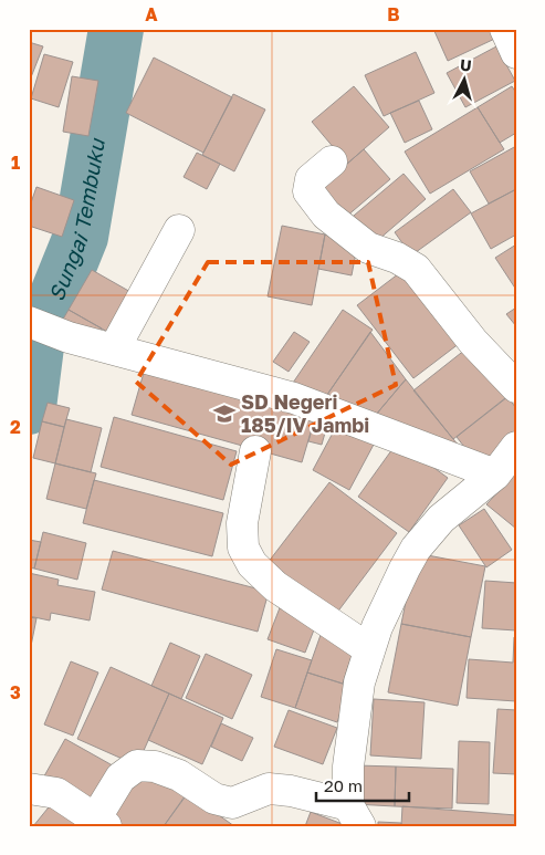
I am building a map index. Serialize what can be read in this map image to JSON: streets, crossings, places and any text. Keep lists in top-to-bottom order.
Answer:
{
  "water": ["Sungai Tembuku"],
  "places": {
    "school or university": ["SD Negeri 185/IV Jambi"]
  },
  "scale_bar": "20 m",
  "north": "top",
  "grid": {
    "columns": ["A", "B"],
    "rows": ["1", "2", "3"]
  }
}
